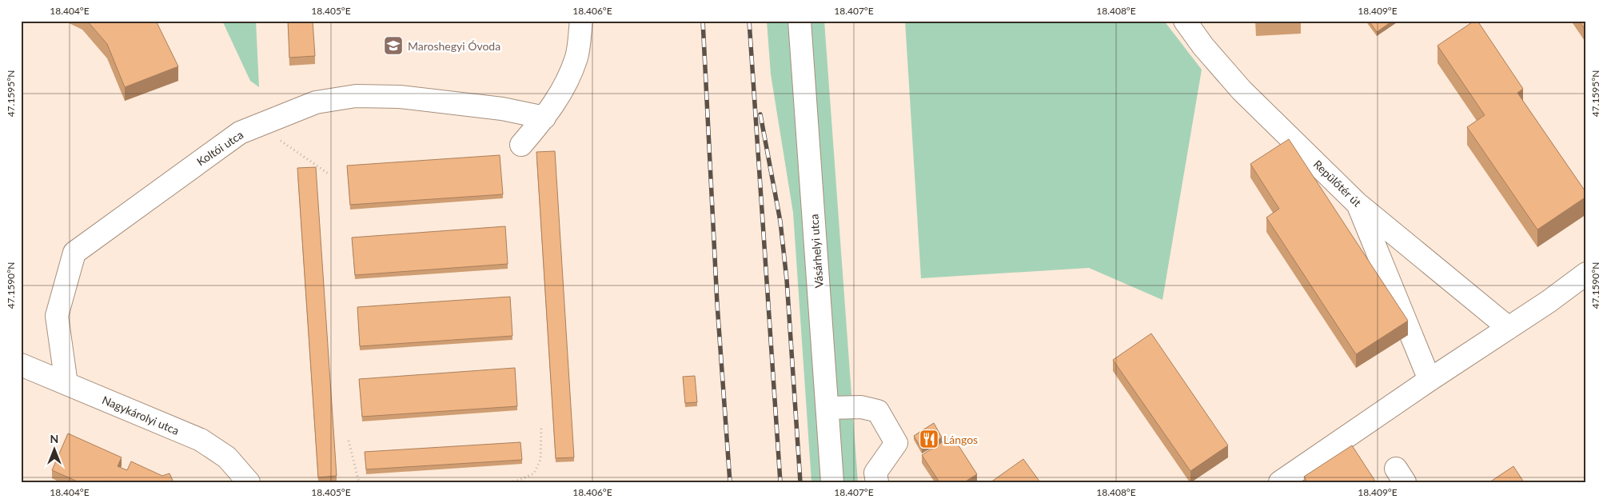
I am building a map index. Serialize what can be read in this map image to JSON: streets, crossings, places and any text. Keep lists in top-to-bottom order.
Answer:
{
  "streets": {
    "street": [
      "Koltói utca",
      "Repülőtér út",
      "Vásárhelyi utca",
      "Nagykárolyi utca"
    ]
  },
  "crossings": [
    ["Koltói utca", "Nagykárolyi utca"]
  ],
  "places": {
    "school or university": ["Maroshegyi Óvoda"],
    "restaurant": ["Lángos"]
  },
  "north": "top",
  "coordinates": [
    "18.404°E",
    "18.405°E",
    "18.406°E",
    "18.407°E",
    "18.408°E",
    "18.409°E",
    "47.1595°N",
    "47.1590°N"
  ]
}
